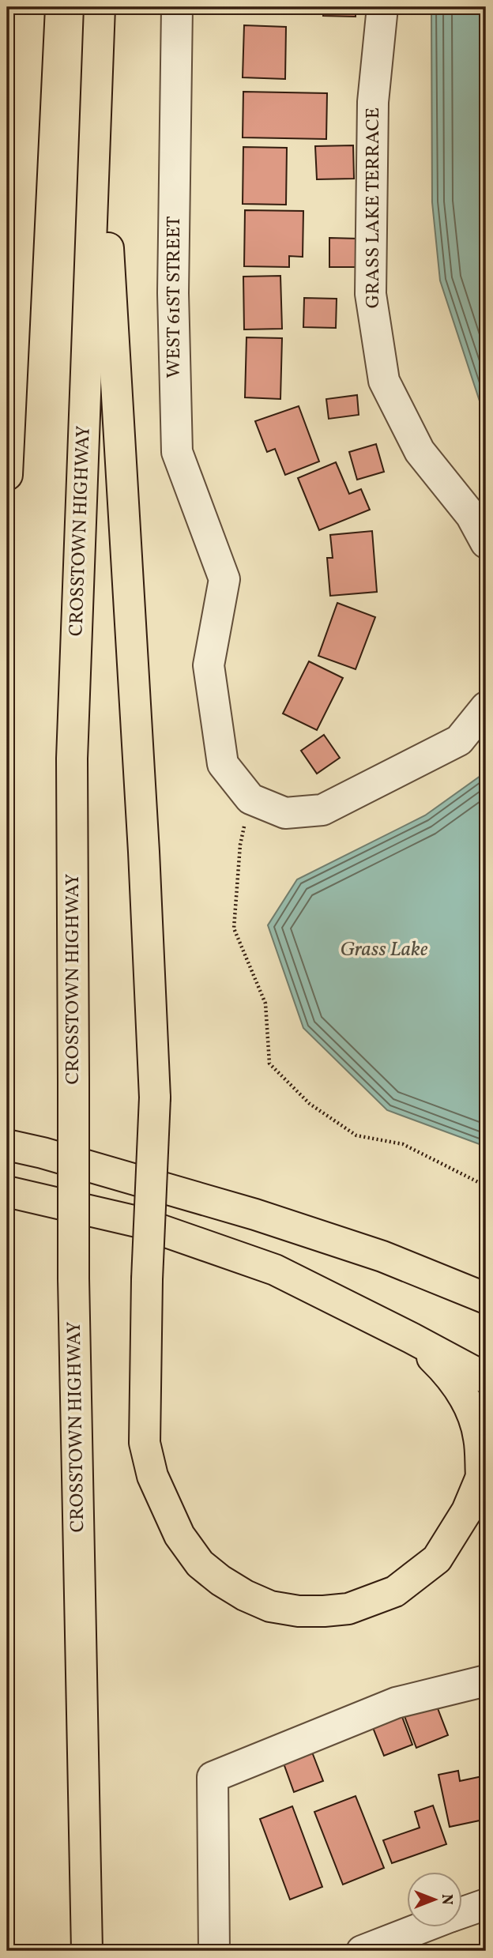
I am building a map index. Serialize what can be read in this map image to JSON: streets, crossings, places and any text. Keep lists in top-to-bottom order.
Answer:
{
  "streets": {
    "highway": ["CROSSTOWN HIGHWAY"],
    "street": ["GRASS LAKE TERRACE", "WEST 61ST STREET"]
  },
  "water": ["Grass Lake"],
  "north": "right"
}
